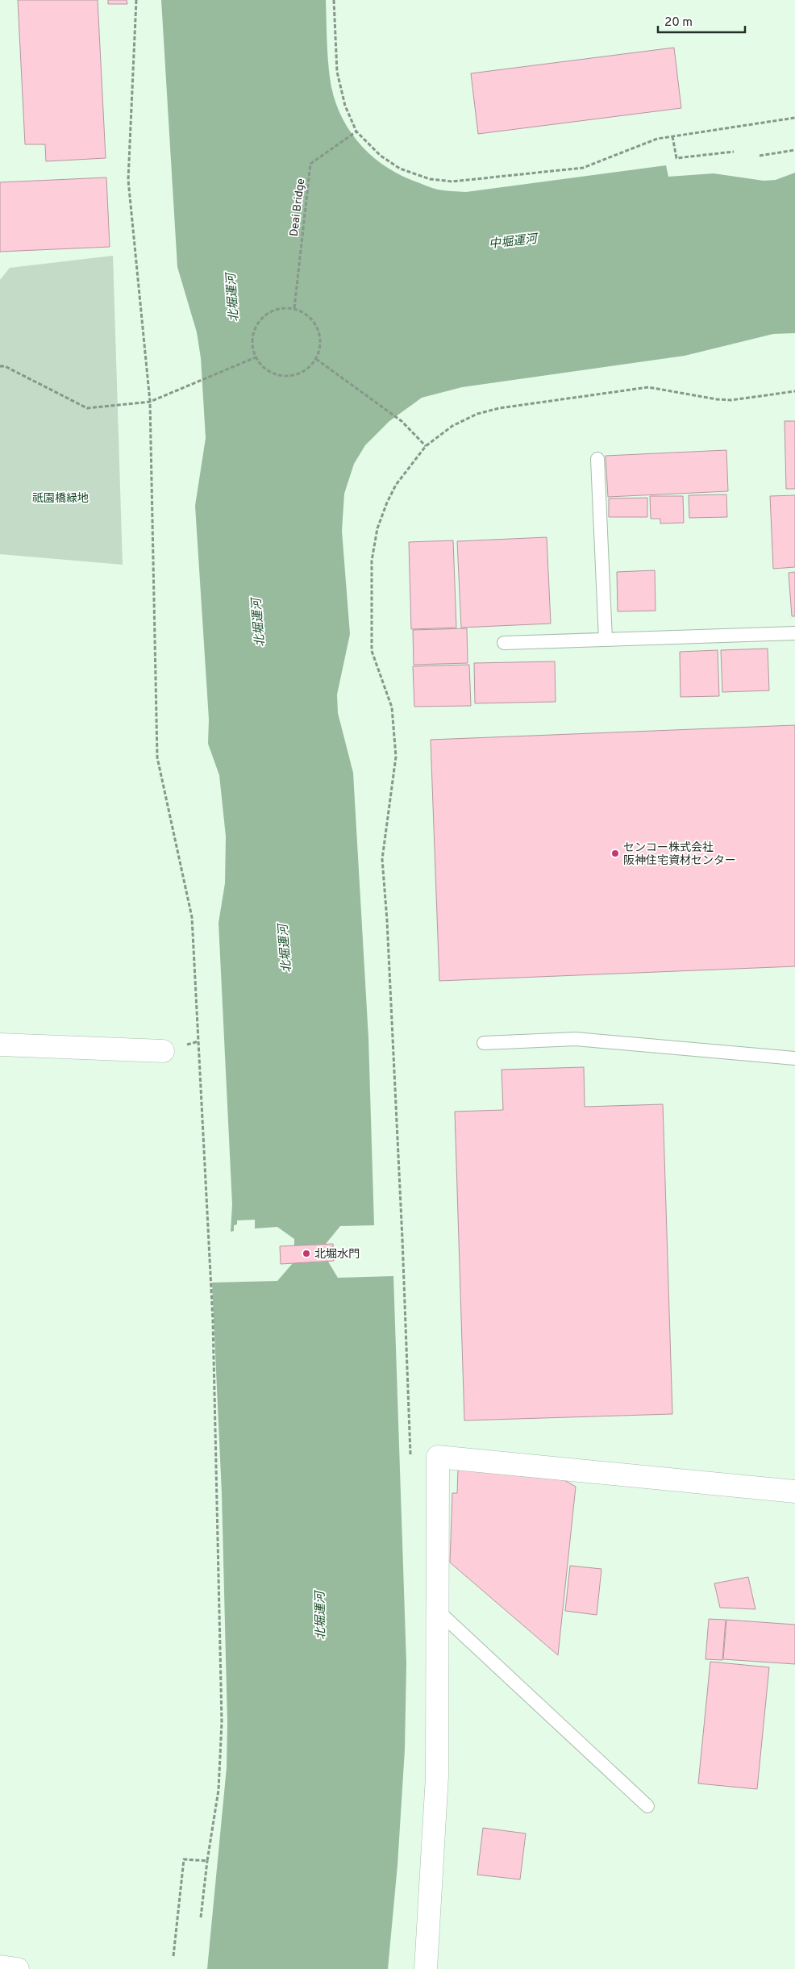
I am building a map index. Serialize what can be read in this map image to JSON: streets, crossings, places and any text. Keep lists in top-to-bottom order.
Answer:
{
  "streets": {
    "path": ["Deai Bridge"]
  },
  "water": ["中堀運河", "北堀運河"],
  "parks": ["祇園橋緑地"],
  "places": ["センコー株式会社 阪神住宅資材センター", "北堀水門"],
  "scale_bar": "20 m"
}
